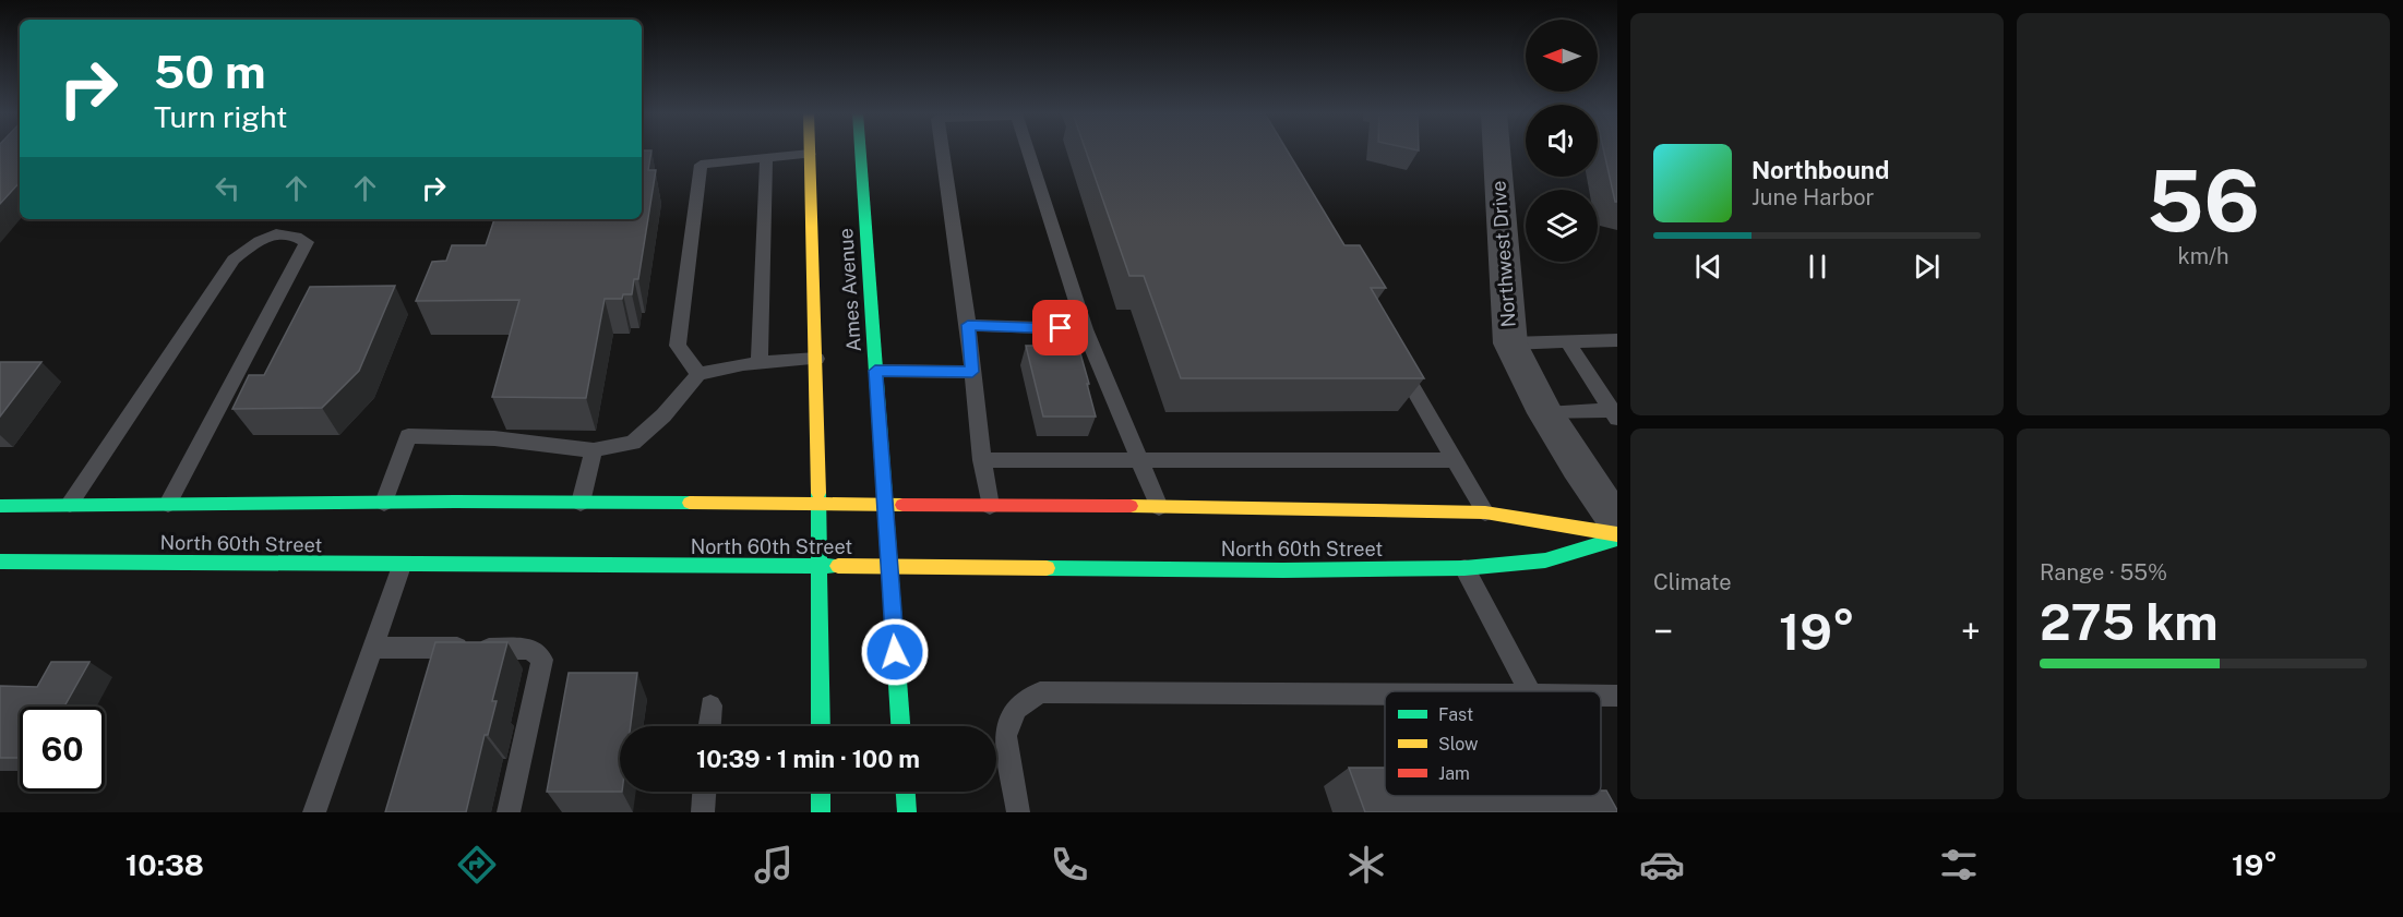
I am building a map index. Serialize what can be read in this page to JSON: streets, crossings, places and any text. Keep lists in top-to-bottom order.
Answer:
{
  "streets": {
    "main road": ["Ames Avenue", "North 60th Street"],
    "street": ["Northwest Drive"]
  },
  "crossings": [
    ["Ames Avenue", "North 60th Street"]
  ],
  "legend": ["Fast", "Slow", "Jam"],
  "north": "left",
  "page": {
    "tile": [
      ["56", "km/h"],
      "Climate",
      ["Range · 55%", "275 km"]
    ],
    "turn": ["50 m", "Turn right"],
    "song": ["Northbound", "June Harbor"],
    "heat": ["−", "19°", "+"],
    "limit": "60",
    "trip": "10:39 · 1 min · 100 m",
    "tabs": ["10:38", "19°"]
  }
}
